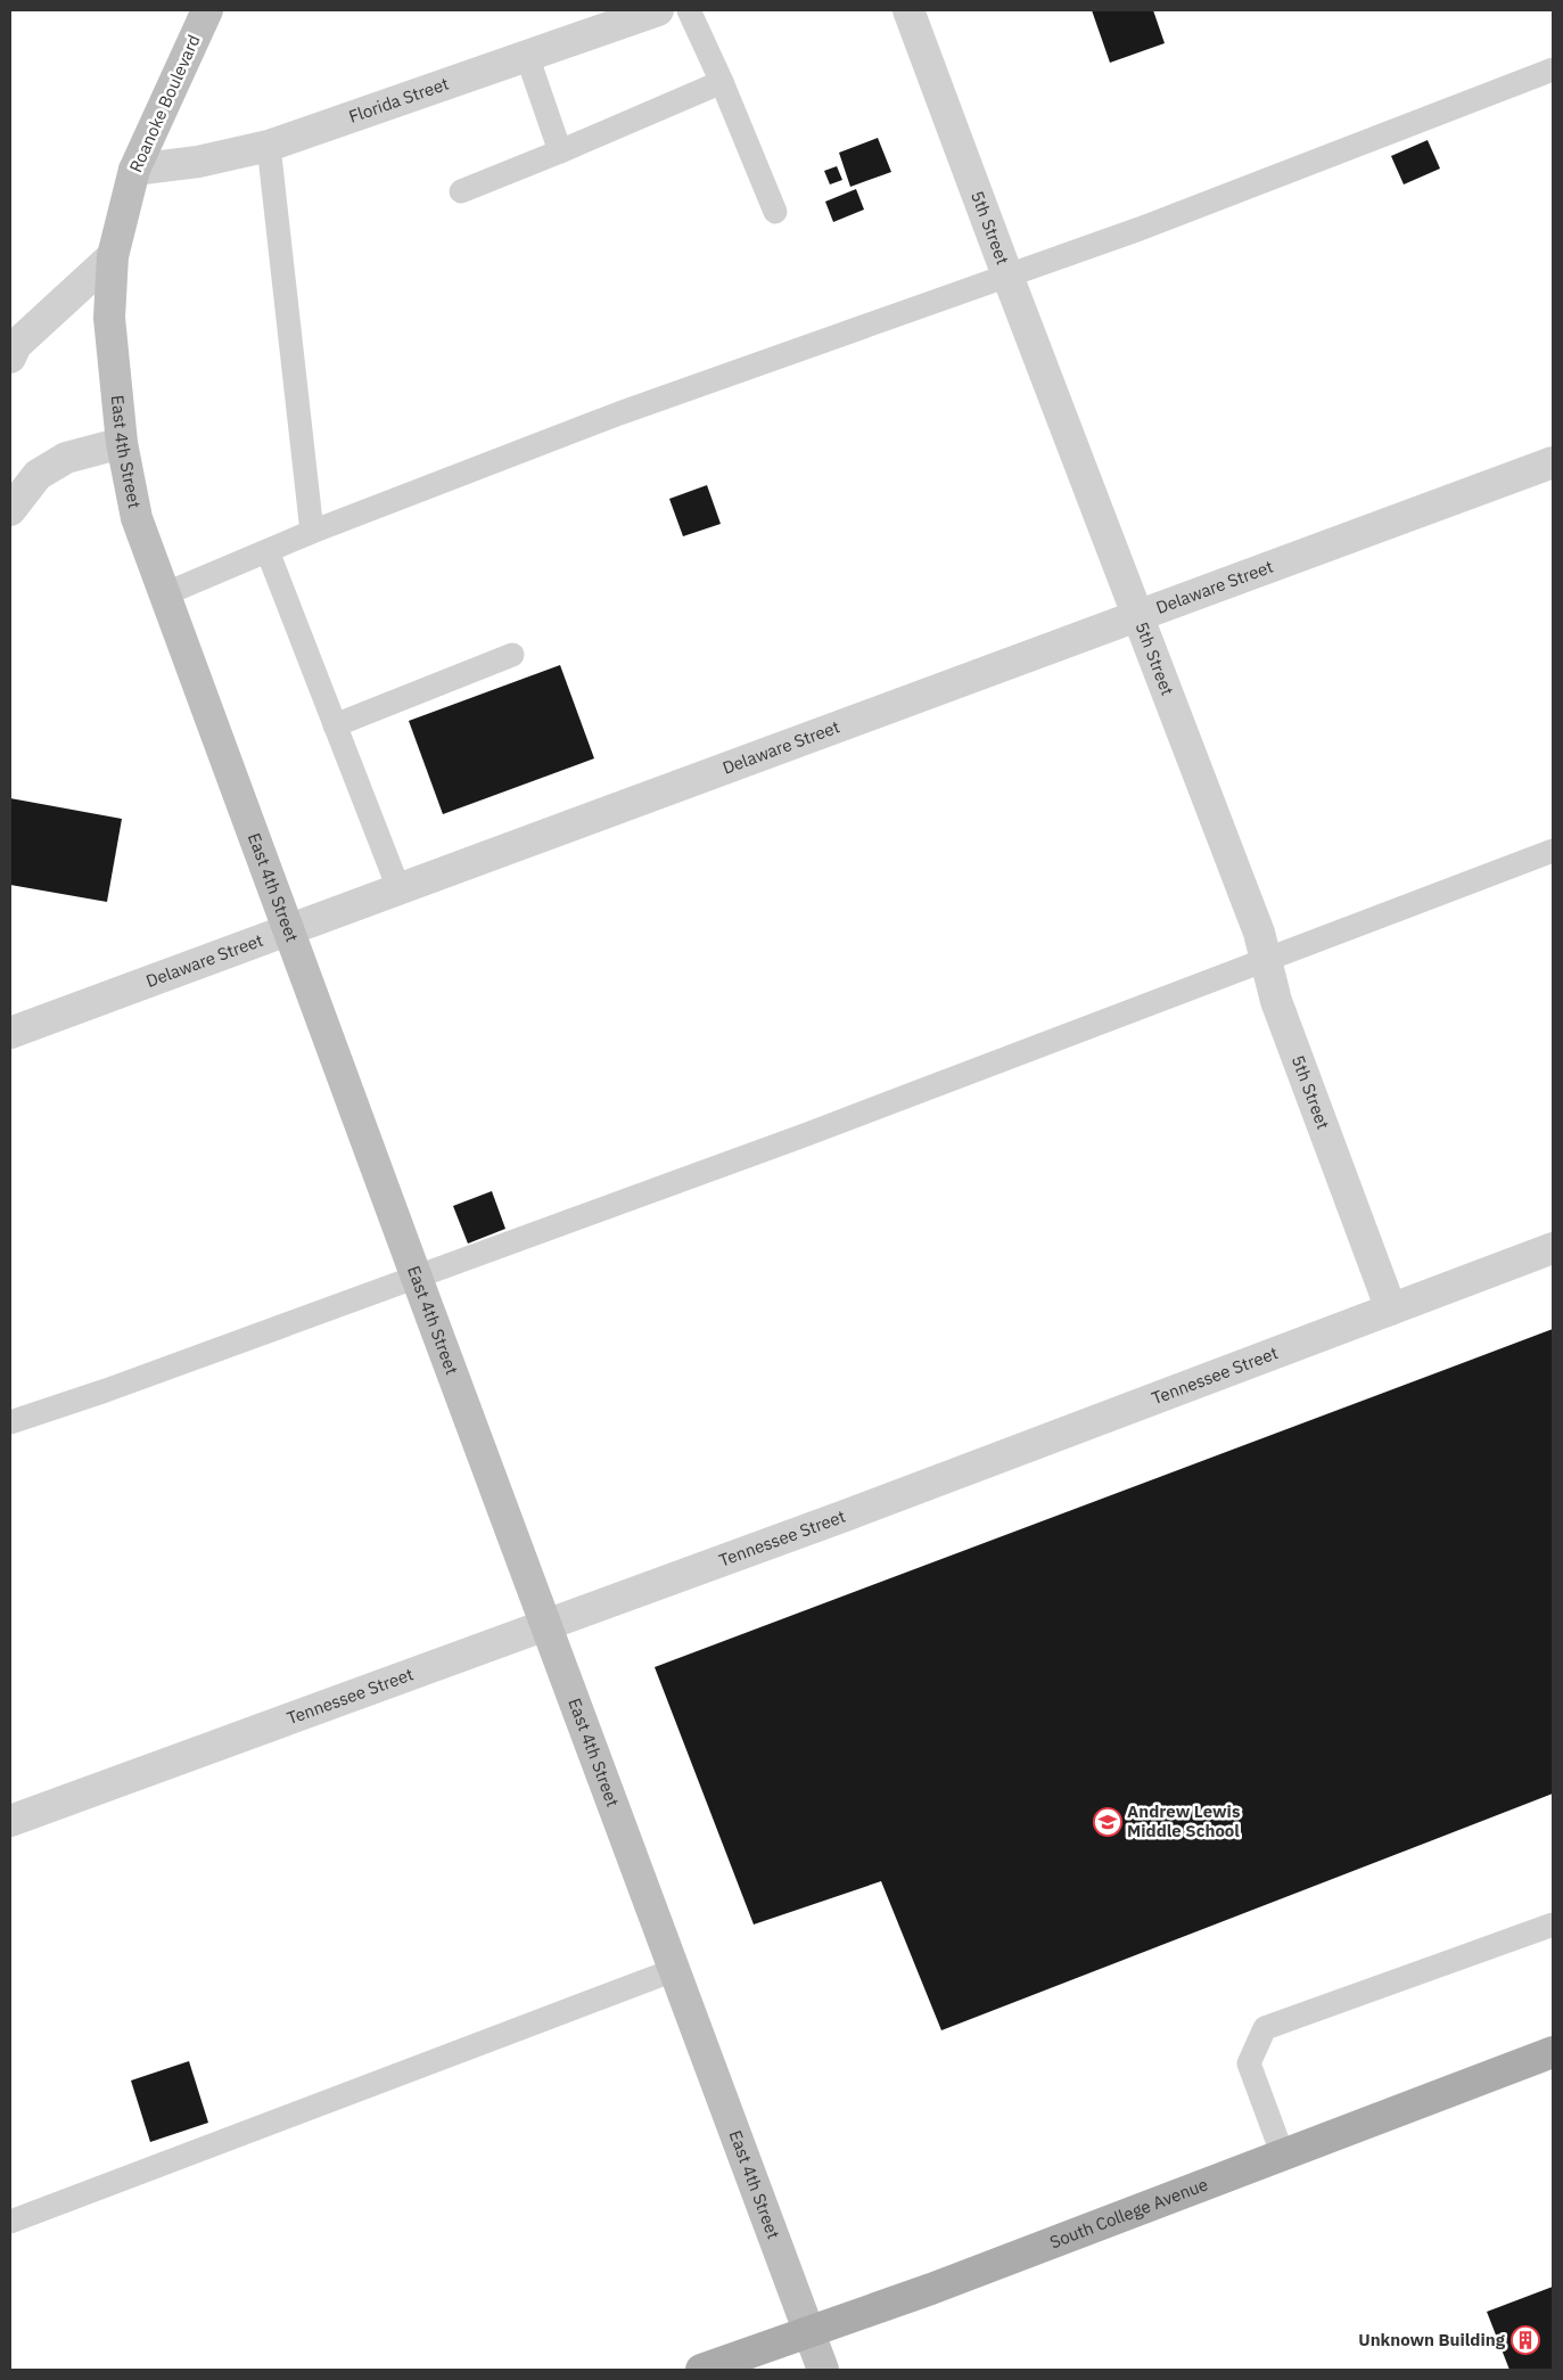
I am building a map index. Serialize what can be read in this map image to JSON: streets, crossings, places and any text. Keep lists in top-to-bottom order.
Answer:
{
  "streets": {
    "main road": ["Roanoke Boulevard", "East 4th Street", "South College Avenue"],
    "street": [
      "Florida Street",
      "5th Street",
      "Delaware Street",
      "Tennessee Street"
    ]
  },
  "crossings": [
    ["Florida Street", "Roanoke Boulevard"],
    ["Roanoke Boulevard", "East 4th Street"],
    ["5th Street", "Delaware Street"],
    ["5th Street", "Tennessee Street"],
    ["East 4th Street", "Delaware Street"],
    ["East 4th Street", "Tennessee Street"],
    ["East 4th Street", "South College Avenue"]
  ],
  "places": {
    "school or university": ["Andrew Lewis Middle School"],
    "building": ["Unknown Building"]
  }
}
